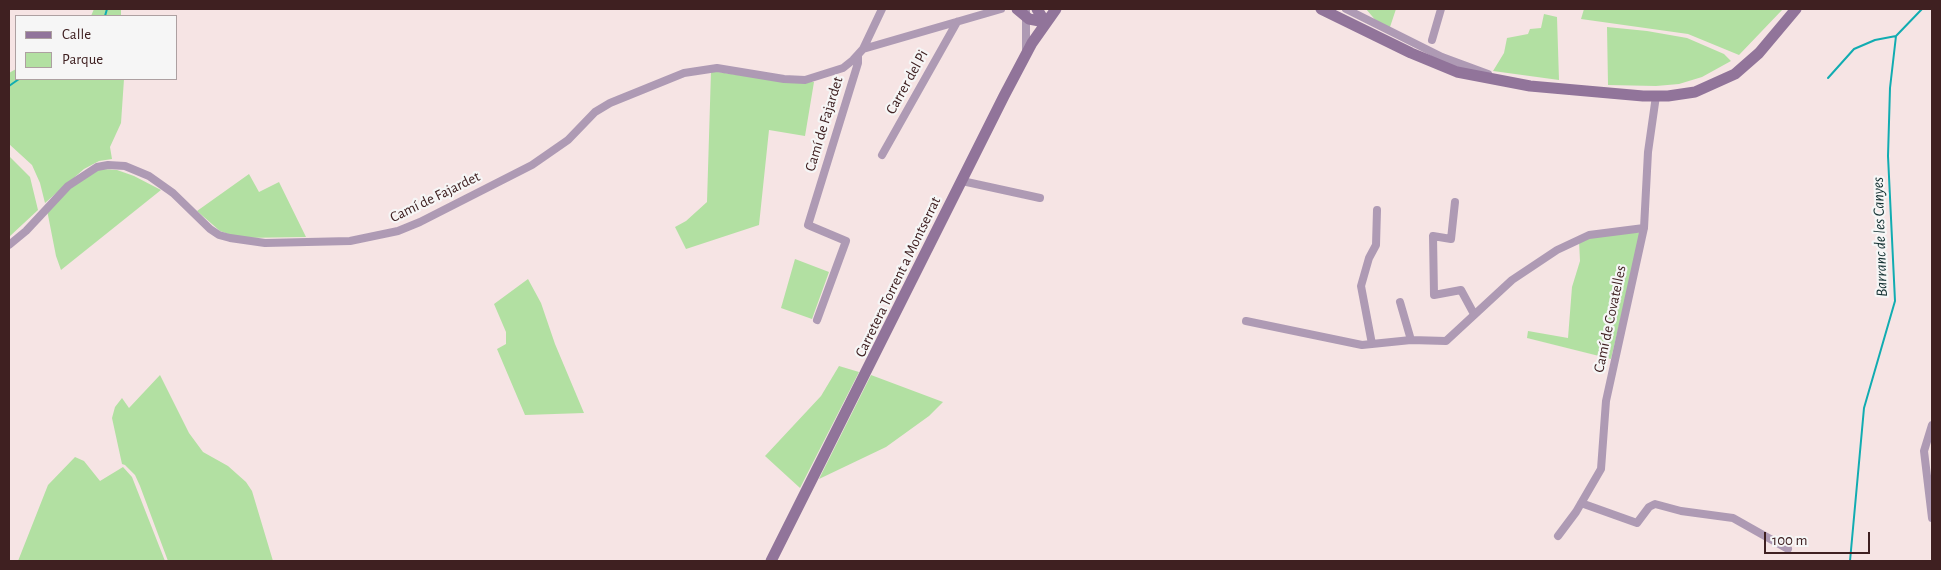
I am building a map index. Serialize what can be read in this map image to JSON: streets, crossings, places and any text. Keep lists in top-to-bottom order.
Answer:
{
  "streets": {
    "main road": ["Carretera Torrent a Montserrat"],
    "street": ["Carrer del Pi", "Camí de Fajardet", "Camí de Covatelles"]
  },
  "crossings": [
    ["Carrer del Pi", "Camí de Fajardet"]
  ],
  "water": ["Barranc de les Canyes"],
  "legend": ["Calle", "Parque"],
  "scale_bar": "100 m"
}
